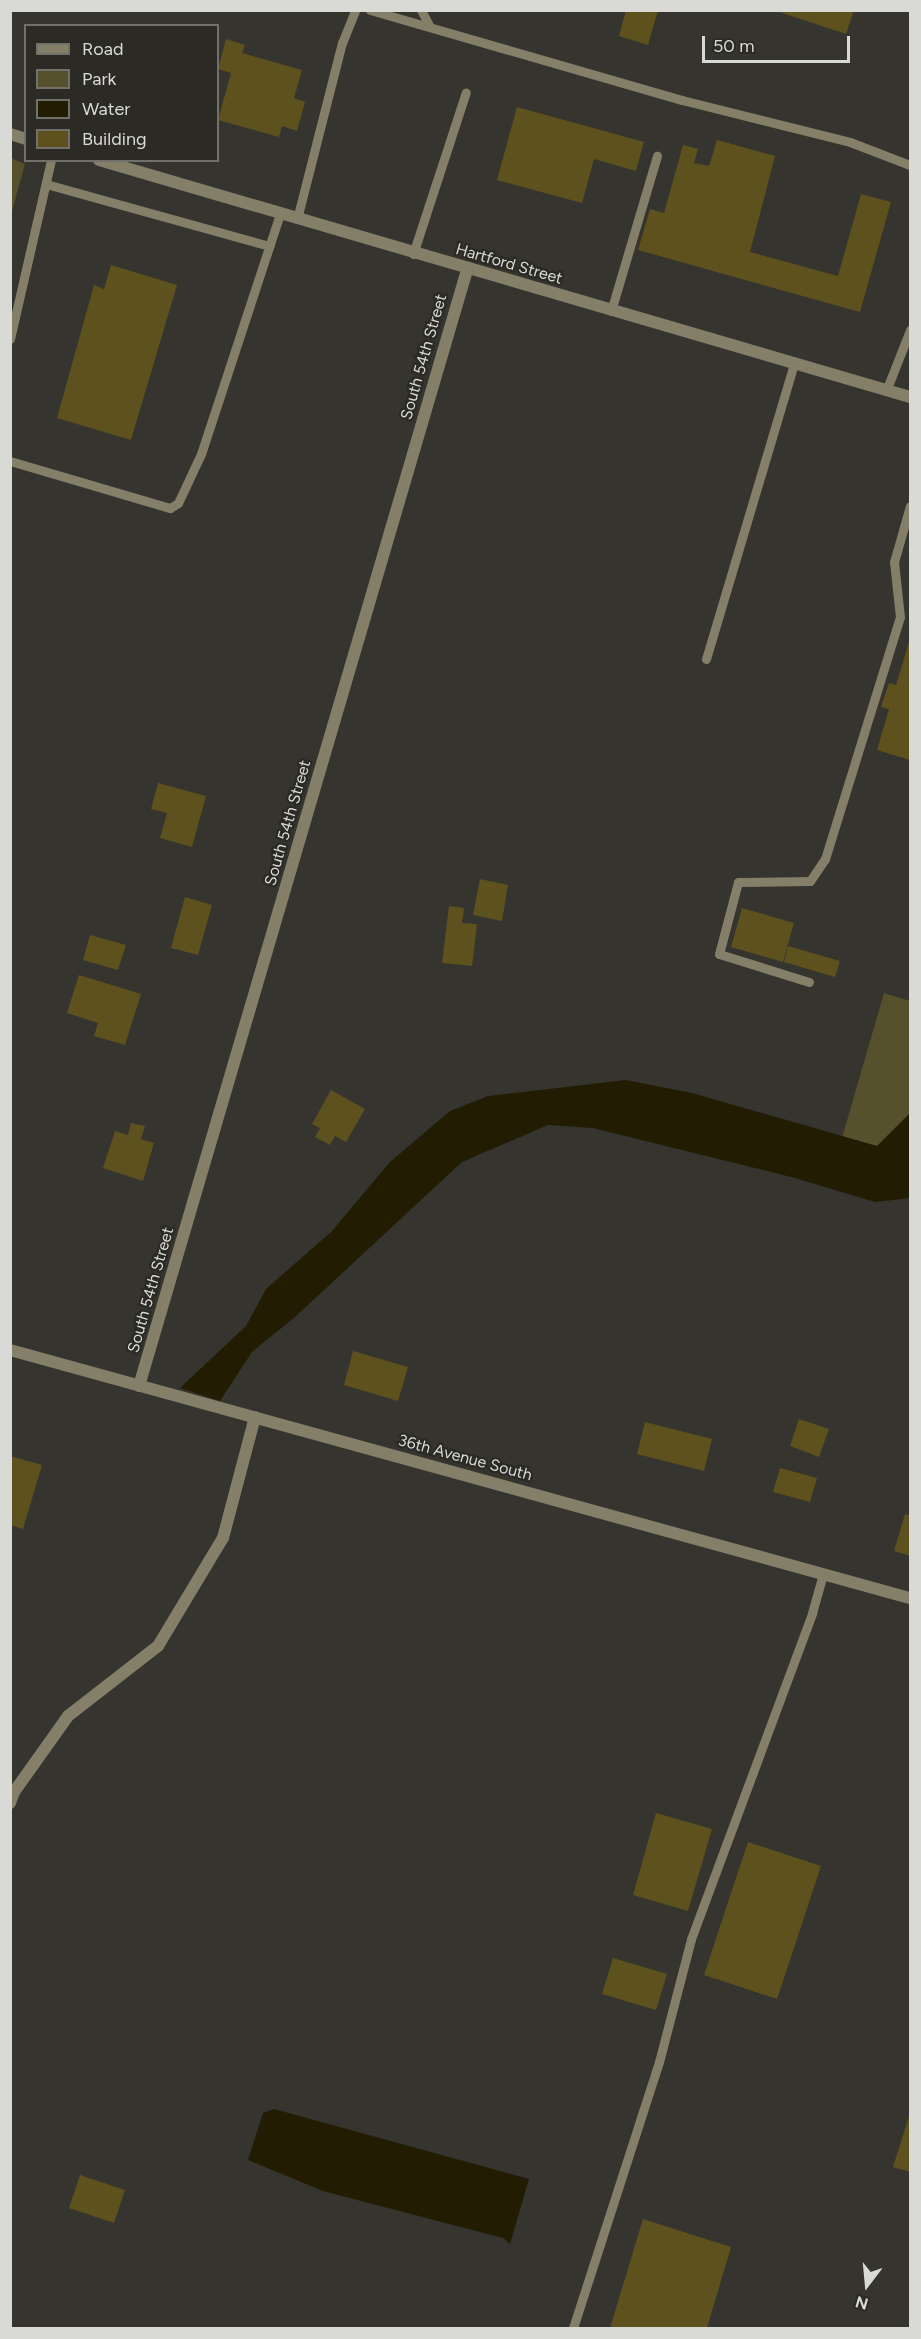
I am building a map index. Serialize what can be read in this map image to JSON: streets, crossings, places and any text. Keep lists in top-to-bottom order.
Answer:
{
  "streets": {
    "street": ["Hartford Street", "South 54th Street", "36th Avenue South"]
  },
  "crossings": [
    ["Hartford Street", "South 54th Street"],
    ["South 54th Street", "36th Avenue South"]
  ],
  "legend": [
    "Road",
    "Park",
    "Water",
    "Building"
  ],
  "scale_bar": "50 m",
  "north": "bottom"
}
